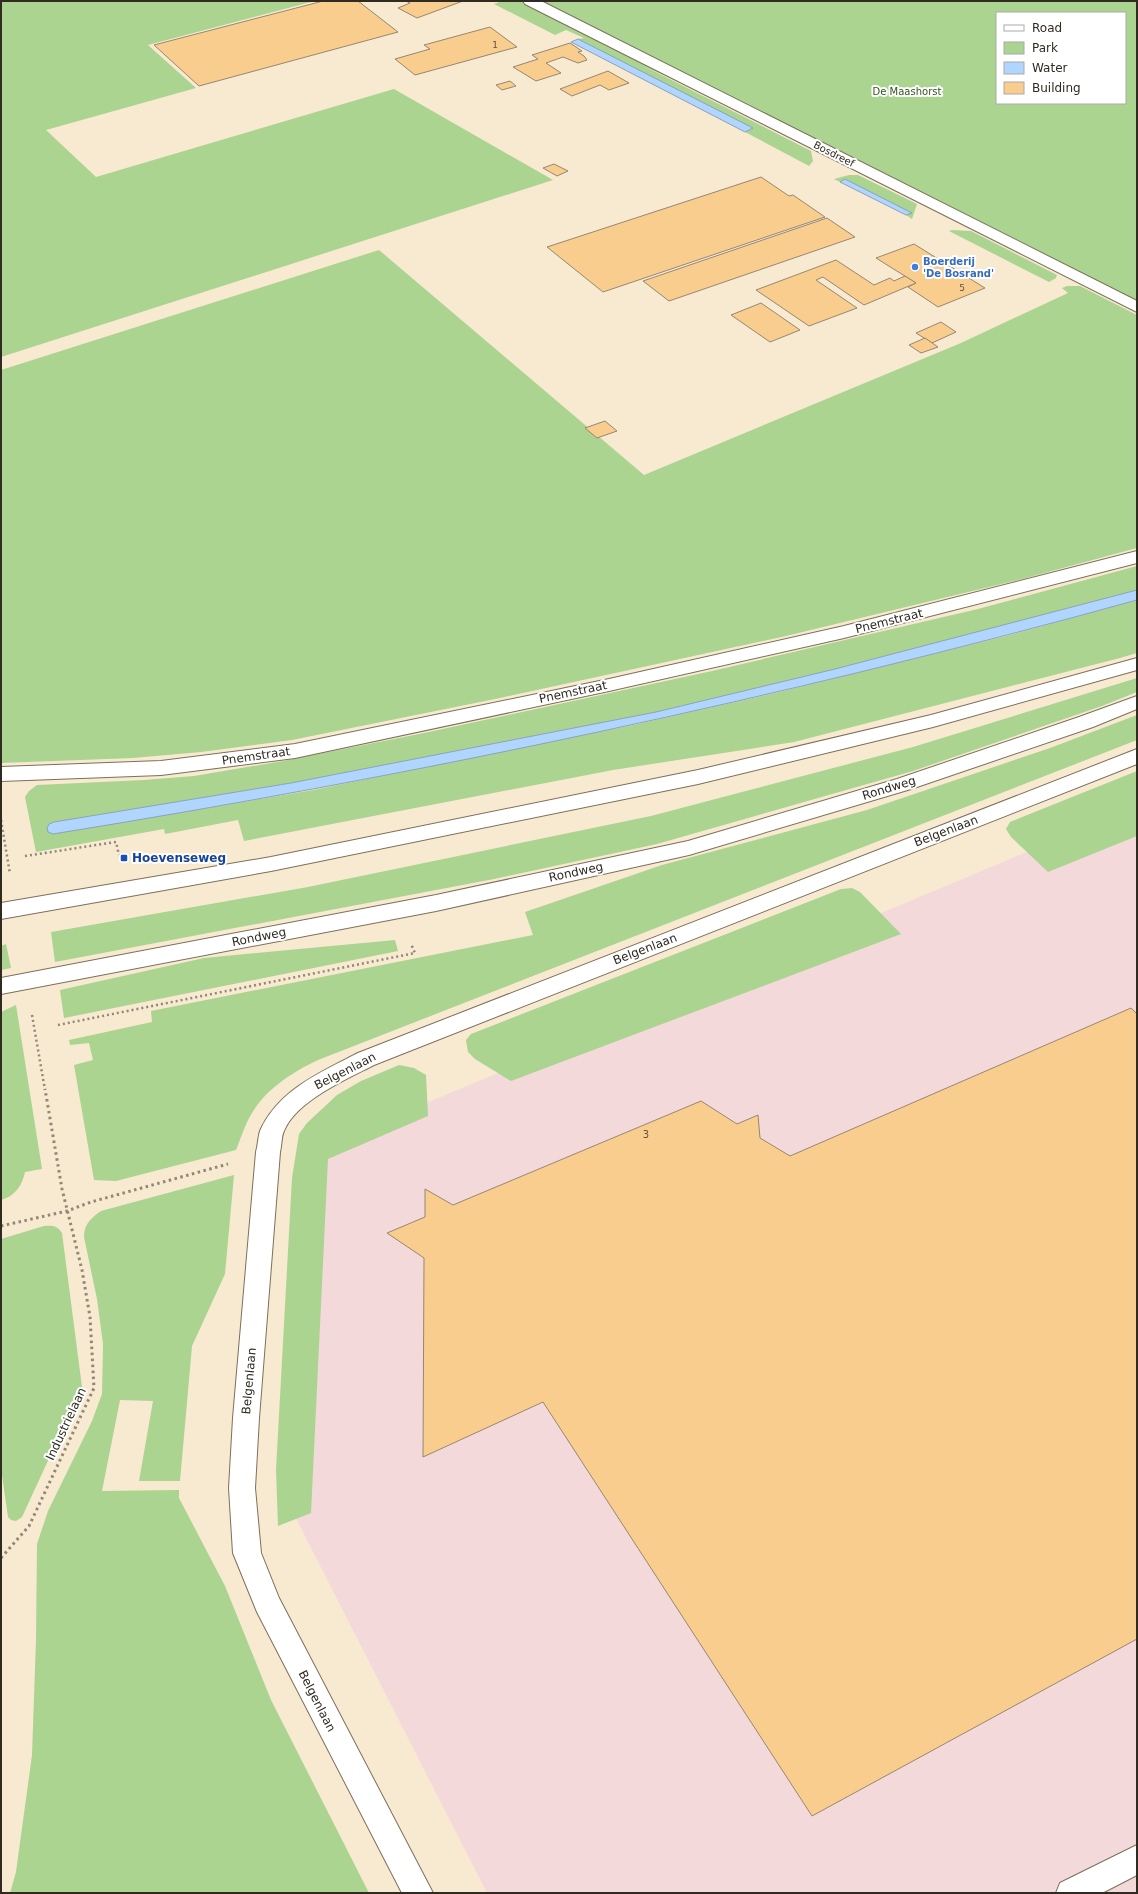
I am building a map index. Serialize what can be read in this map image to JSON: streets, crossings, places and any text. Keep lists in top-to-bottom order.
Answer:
{
  "streets": {
    "street": [
      "Bosdreef",
      "Pnemstraat",
      "Rondweg",
      "Belgenlaan"
    ],
    "path": ["Industrielaan"]
  },
  "parks": ["De Maashorst"],
  "places": {
    "other": ["Boerderij 'De Bosrand'"],
    "transit": ["Hoevenseweg"]
  },
  "house_numbers": ["1", "5", "3"],
  "legend": [
    "Road",
    "Park",
    "Water",
    "Building"
  ]
}
